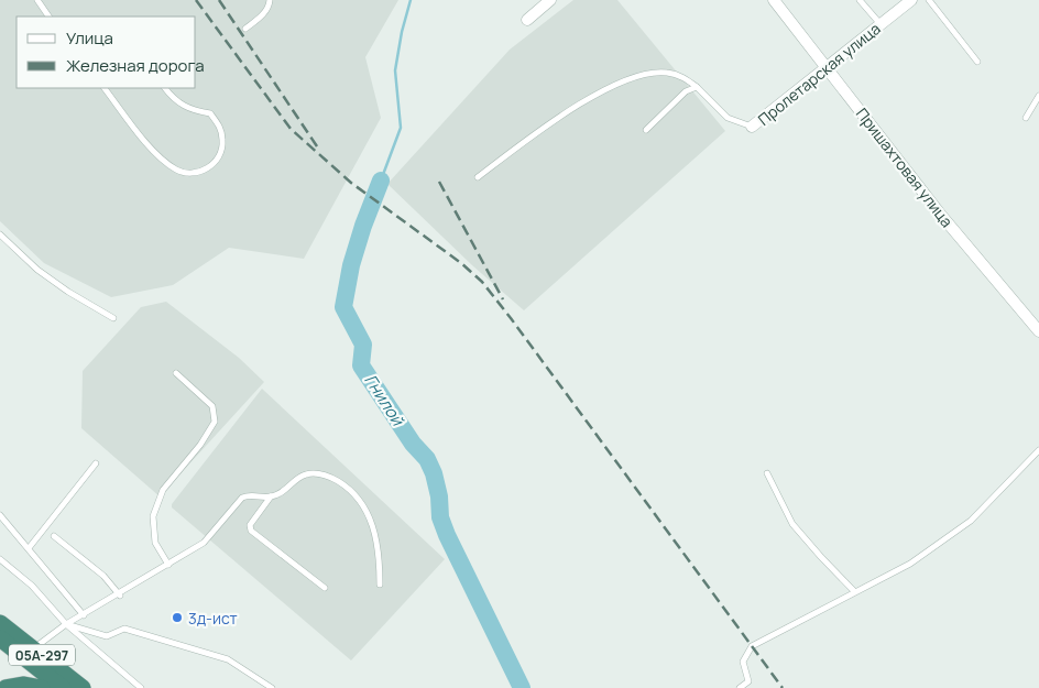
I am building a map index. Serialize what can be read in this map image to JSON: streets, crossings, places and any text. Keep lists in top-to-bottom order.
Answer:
{
  "streets": {
    "highway": ["05А-297"],
    "street": ["Пролетарская улица", "Пришахтовая улица"]
  },
  "crossings": [
    ["Пролетарская улица", "Пришахтовая улица"]
  ],
  "water": ["Гнилой"],
  "places": ["3д-ист"],
  "legend": ["Улица", "Железная дорога"]
}
